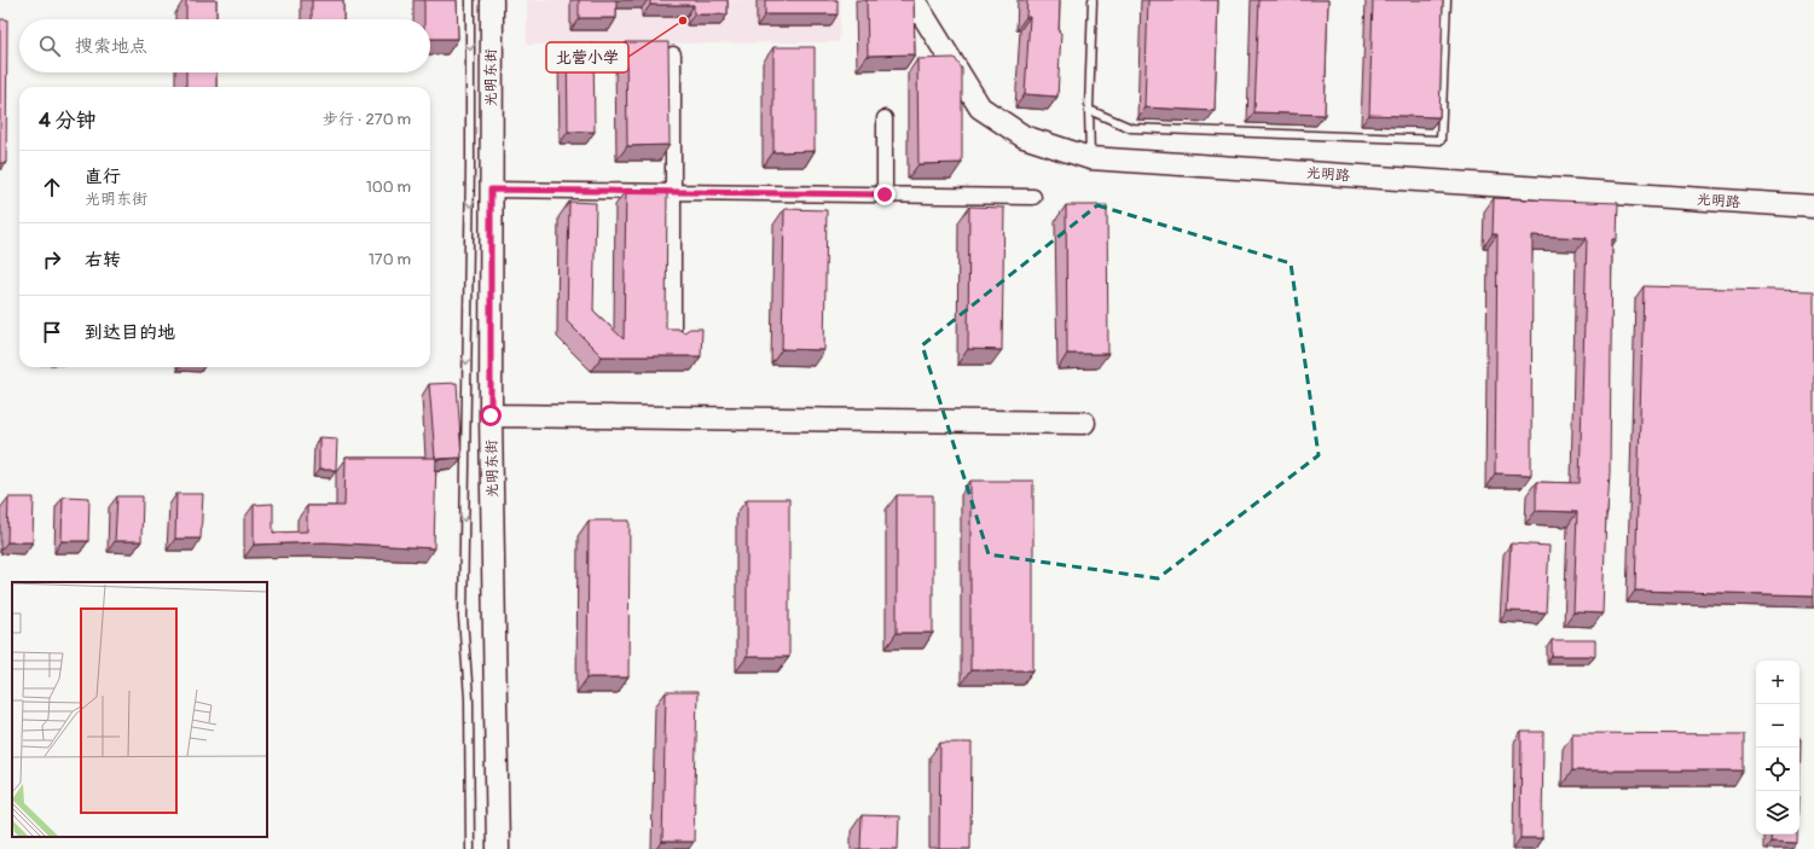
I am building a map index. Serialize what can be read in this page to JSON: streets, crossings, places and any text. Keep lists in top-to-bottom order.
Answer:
{
  "streets": {
    "street": ["光明东街", "光明路"]
  },
  "places": ["北营小学"],
  "page": {
    "search": "搜索地点",
    "heading": ["4 分钟", "步行 · 270 m"],
    "list": [
      ["直行", "光明东街", "100 m"],
      ["右转", "170 m"],
      "到达目的地"
    ],
    "map_buttons": ["+", "−"]
  }
}
